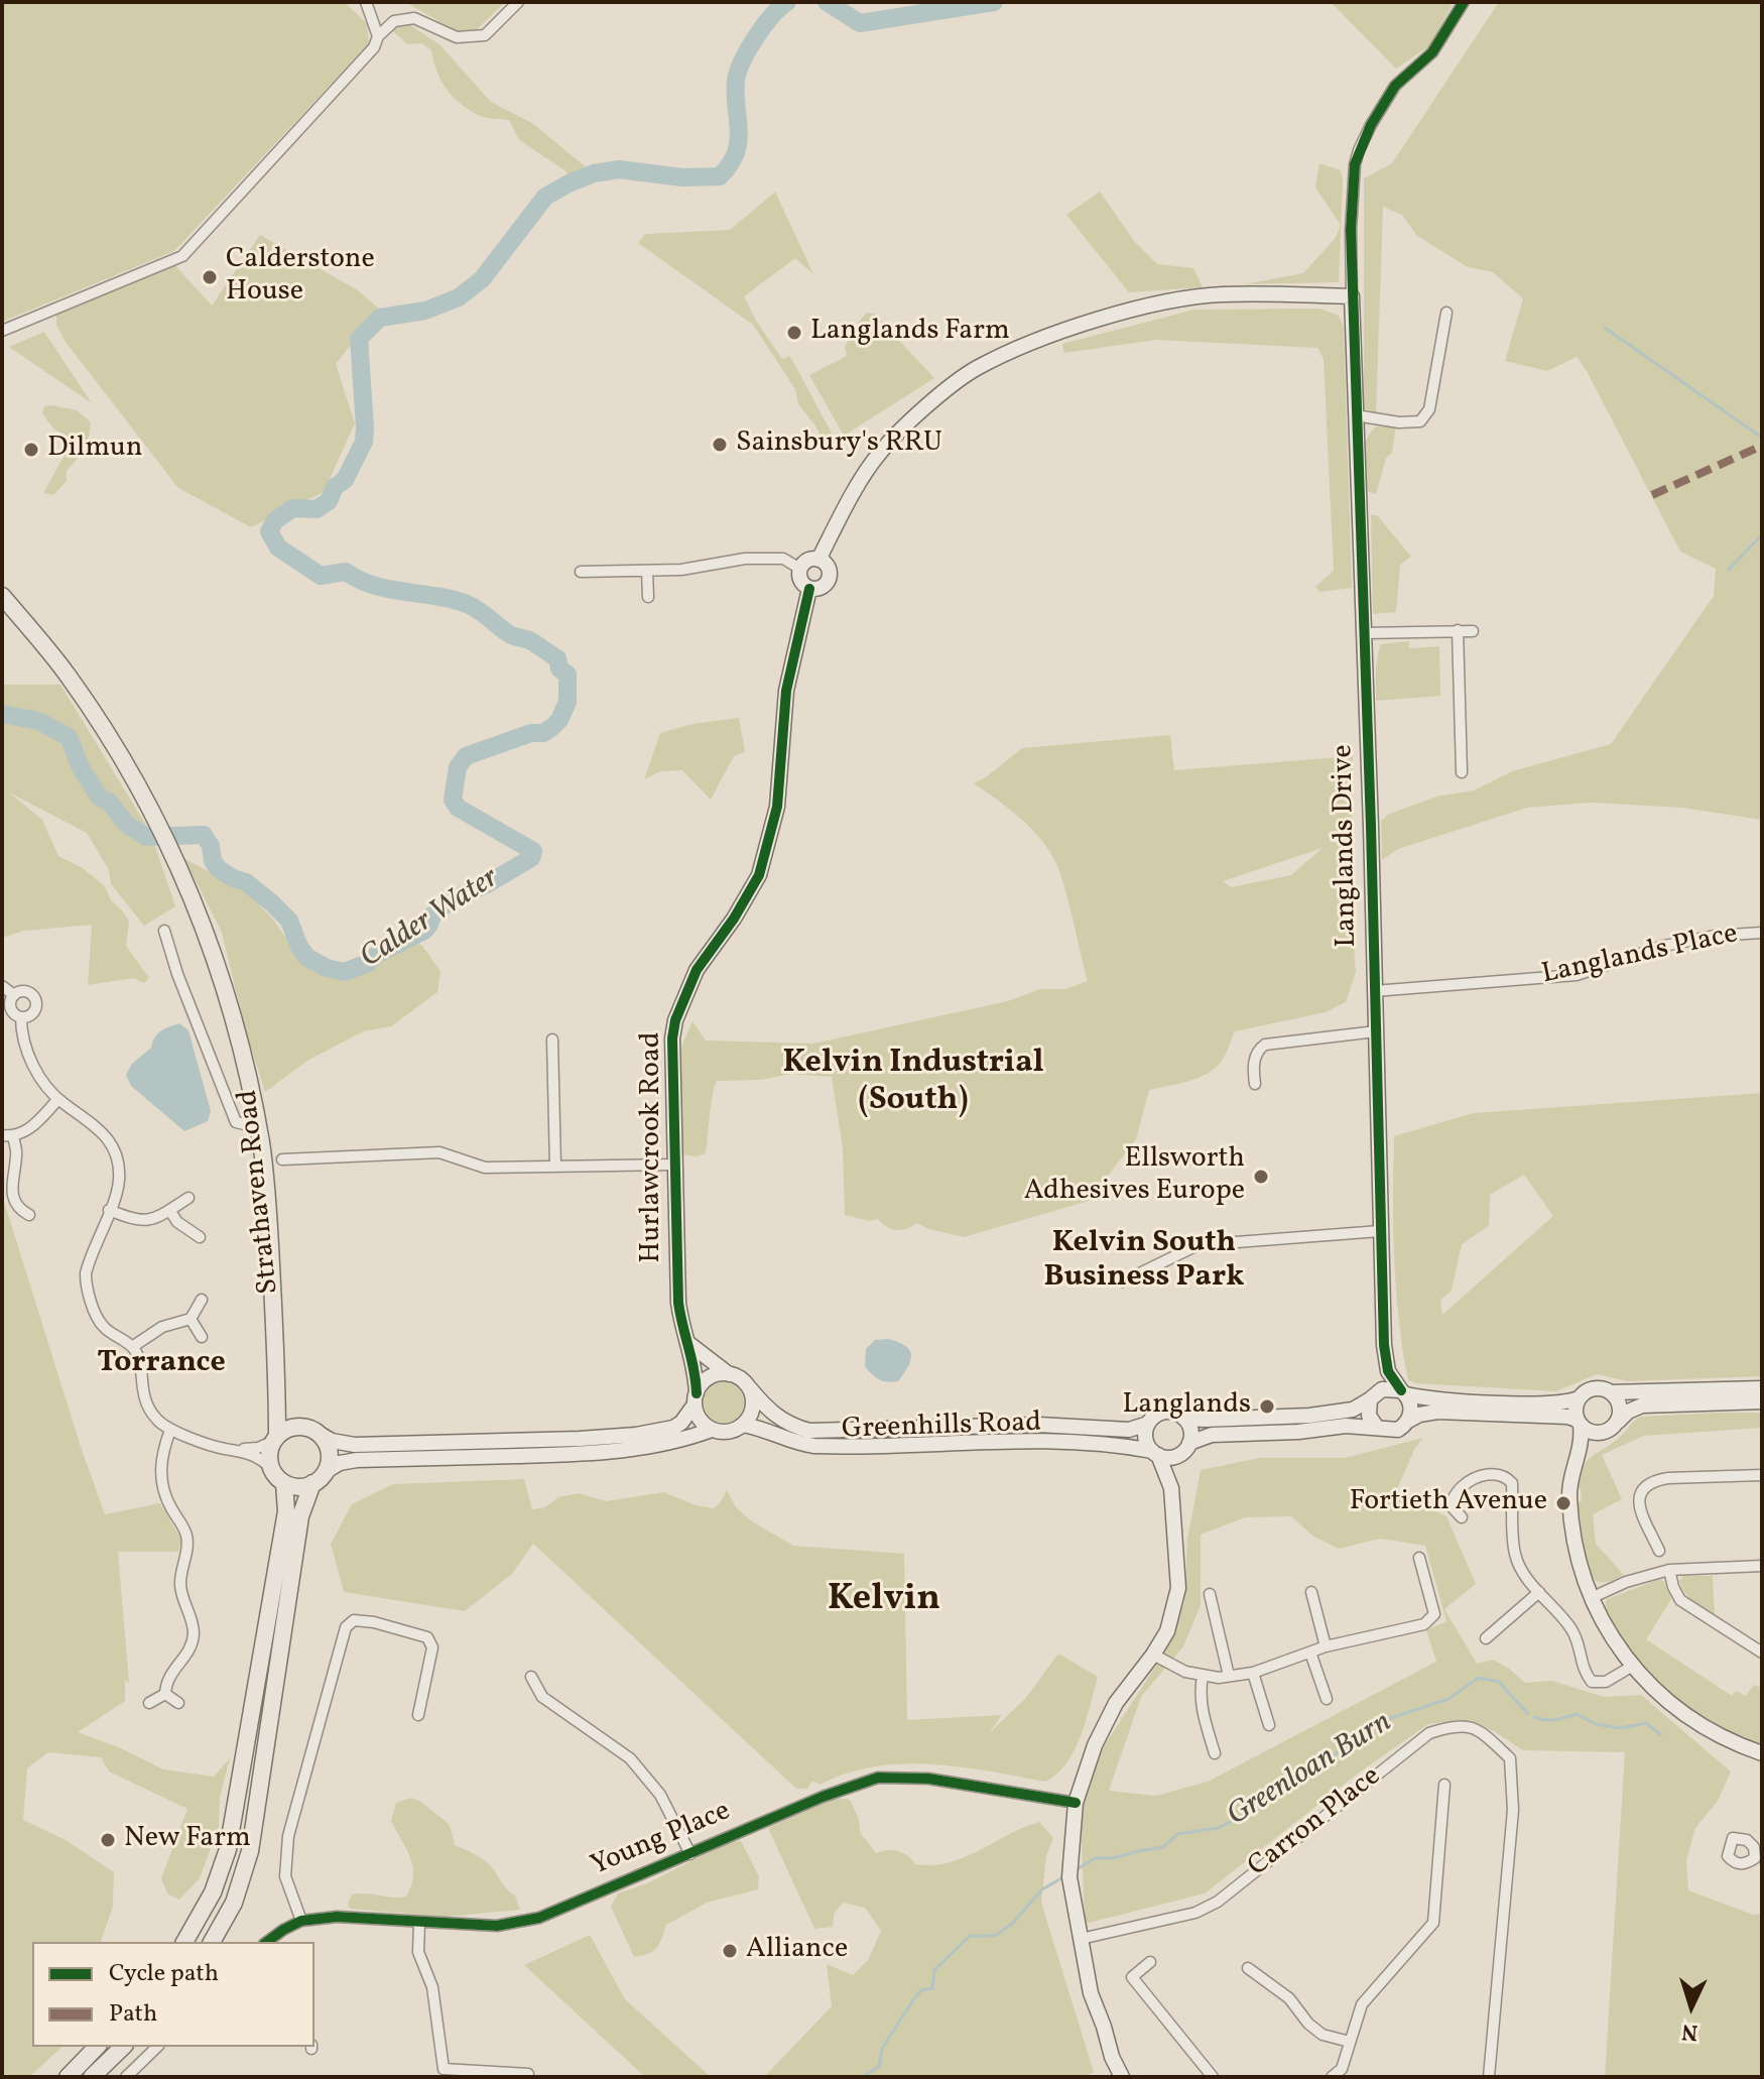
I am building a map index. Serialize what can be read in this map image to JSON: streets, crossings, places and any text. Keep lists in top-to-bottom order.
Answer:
{
  "streets": {
    "main road": ["Strathaven Road"],
    "street": [
      "Langlands Drive",
      "Langlands Place",
      "Hurlawcrook Road",
      "Greenhills Road",
      "Carron Place",
      "Young Place"
    ]
  },
  "crossings": [
    ["Langlands Drive", "Langlands Place"],
    ["Hurlawcrook Road", "Greenhills Road"]
  ],
  "districts": [
    "Kelvin Industrial (South)",
    "Kelvin South Business Park",
    "Torrance",
    "Kelvin"
  ],
  "water": ["Calder Water", "Greenloan Burn"],
  "places": [
    "Calderstone House",
    "Langlands Farm",
    "Sainsbury's RRU",
    "Dilmun",
    "Ellsworth Adhesives Europe",
    "Langlands",
    "Fortieth Avenue",
    "New Farm",
    "Alliance"
  ],
  "legend": ["Cycle path", "Path"],
  "north": "bottom"
}
